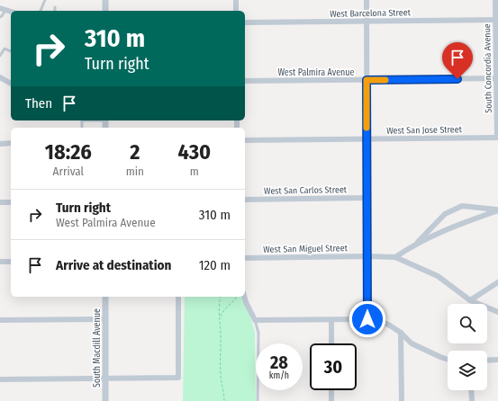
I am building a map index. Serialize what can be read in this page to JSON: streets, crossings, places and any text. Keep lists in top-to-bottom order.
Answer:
{
  "streets": {
    "street": [
      "West Barcelona Street",
      "South Concordia Avenue",
      "West Palmira Avenue",
      "West San Jose Street",
      "West San Carlos Street",
      "West San Miguel Street",
      "South Macdill Avenue"
    ]
  },
  "crossings": [
    ["West Barcelona Street", "South Concordia Avenue"],
    ["South Concordia Avenue", "West Palmira Avenue"],
    ["South Concordia Avenue", "West San Jose Street"]
  ],
  "page": {
    "turn": ["310 m", "Turn right"],
    "then": "Then",
    "eta": [
      "18:26",
      "Arrival",
      "2",
      "min",
      "430",
      "m"
    ],
    "list": [
      {
        "name": "Turn right",
        "note": "West Palmira Avenue",
        "value": "310 m"
      },
      {
        "name": "Arrive at destination",
        "value": "120 m"
      }
    ],
    "speed": "28 km/h",
    "limit": "30"
  }
}
